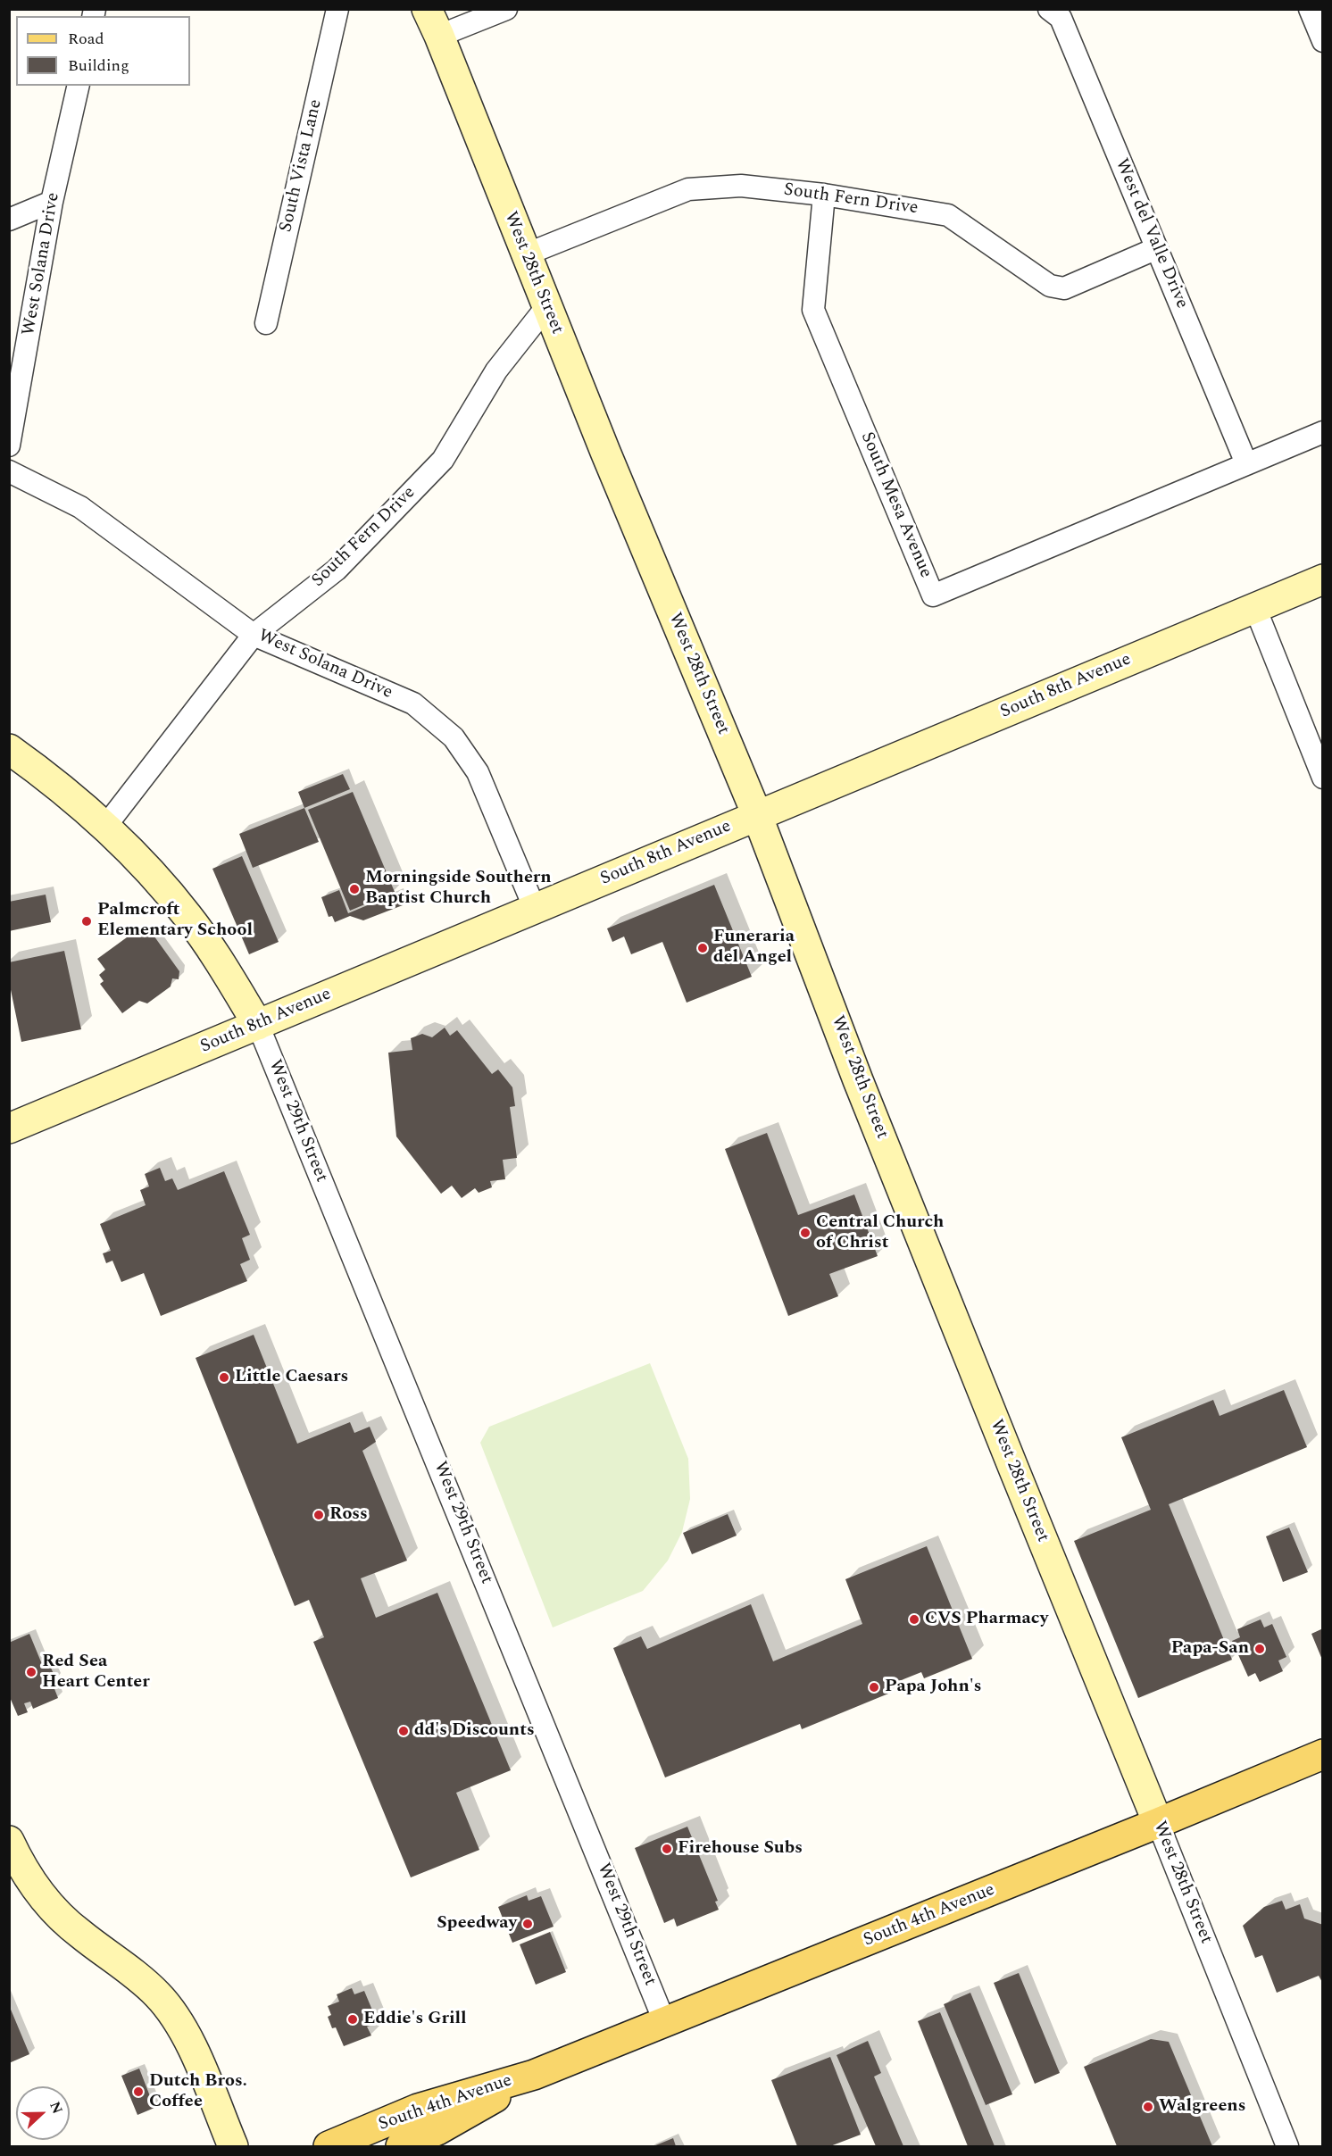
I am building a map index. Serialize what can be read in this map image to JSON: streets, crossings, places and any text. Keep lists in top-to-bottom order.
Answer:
{
  "streets": {
    "main road": ["South 4th Avenue"],
    "street": [
      "South Vista Lane",
      "South Fern Drive",
      "West del Valle Drive",
      "West Solana Drive",
      "West 28th Street",
      "South Mesa Avenue",
      "South 8th Avenue",
      "West 29th Street"
    ]
  },
  "crossings": [
    ["South Fern Drive", "West del Valle Drive"],
    ["South Fern Drive", "West Solana Drive"],
    ["South Fern Drive", "West 28th Street"],
    ["South Fern Drive", "South Mesa Avenue"],
    ["West del Valle Drive", "South Mesa Avenue"],
    ["West Solana Drive", "South 8th Avenue"],
    ["West 28th Street", "South 8th Avenue"],
    ["West 28th Street", "South 4th Avenue"],
    ["South 8th Avenue", "West 29th Street"],
    ["West 29th Street", "South 4th Avenue"]
  ],
  "places": [
    "Morningside Southern Baptist Church",
    "Palmcroft Elementary School",
    "Funeraria del Angel",
    "Central Church of Christ",
    "Little Caesars",
    "Ross",
    "CVS Pharmacy",
    "Papa-San",
    "Red Sea Heart Center",
    "Papa John's",
    "dd's Discounts",
    "Firehouse Subs",
    "Speedway",
    "Eddie's Grill",
    "Dutch Bros. Coffee",
    "Walgreens"
  ],
  "legend": ["Road", "Building"],
  "north": "right"
}
